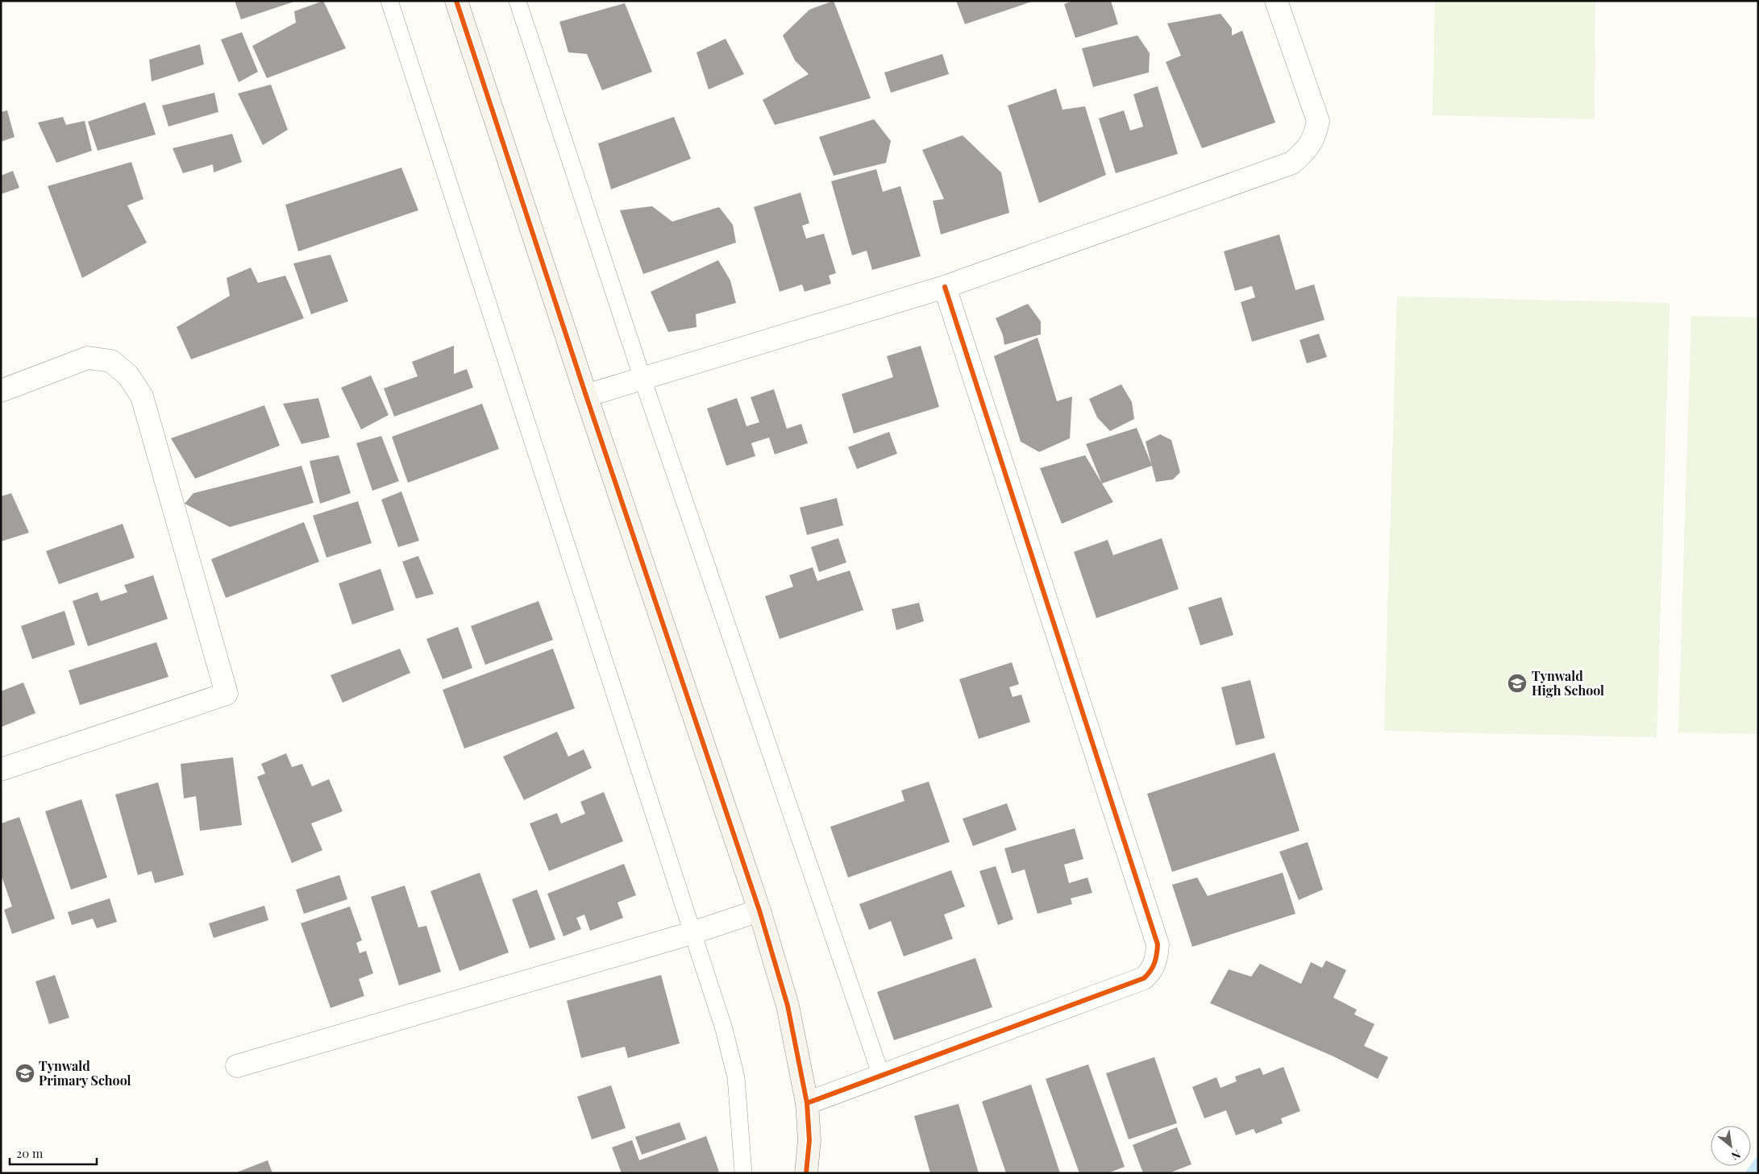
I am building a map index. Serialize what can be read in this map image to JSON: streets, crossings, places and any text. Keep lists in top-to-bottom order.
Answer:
{
  "places": {
    "school or university": ["Tynwald High School", "Tynwald Primary School"]
  },
  "scale_bar": "20 m",
  "north": "bottom right"
}
